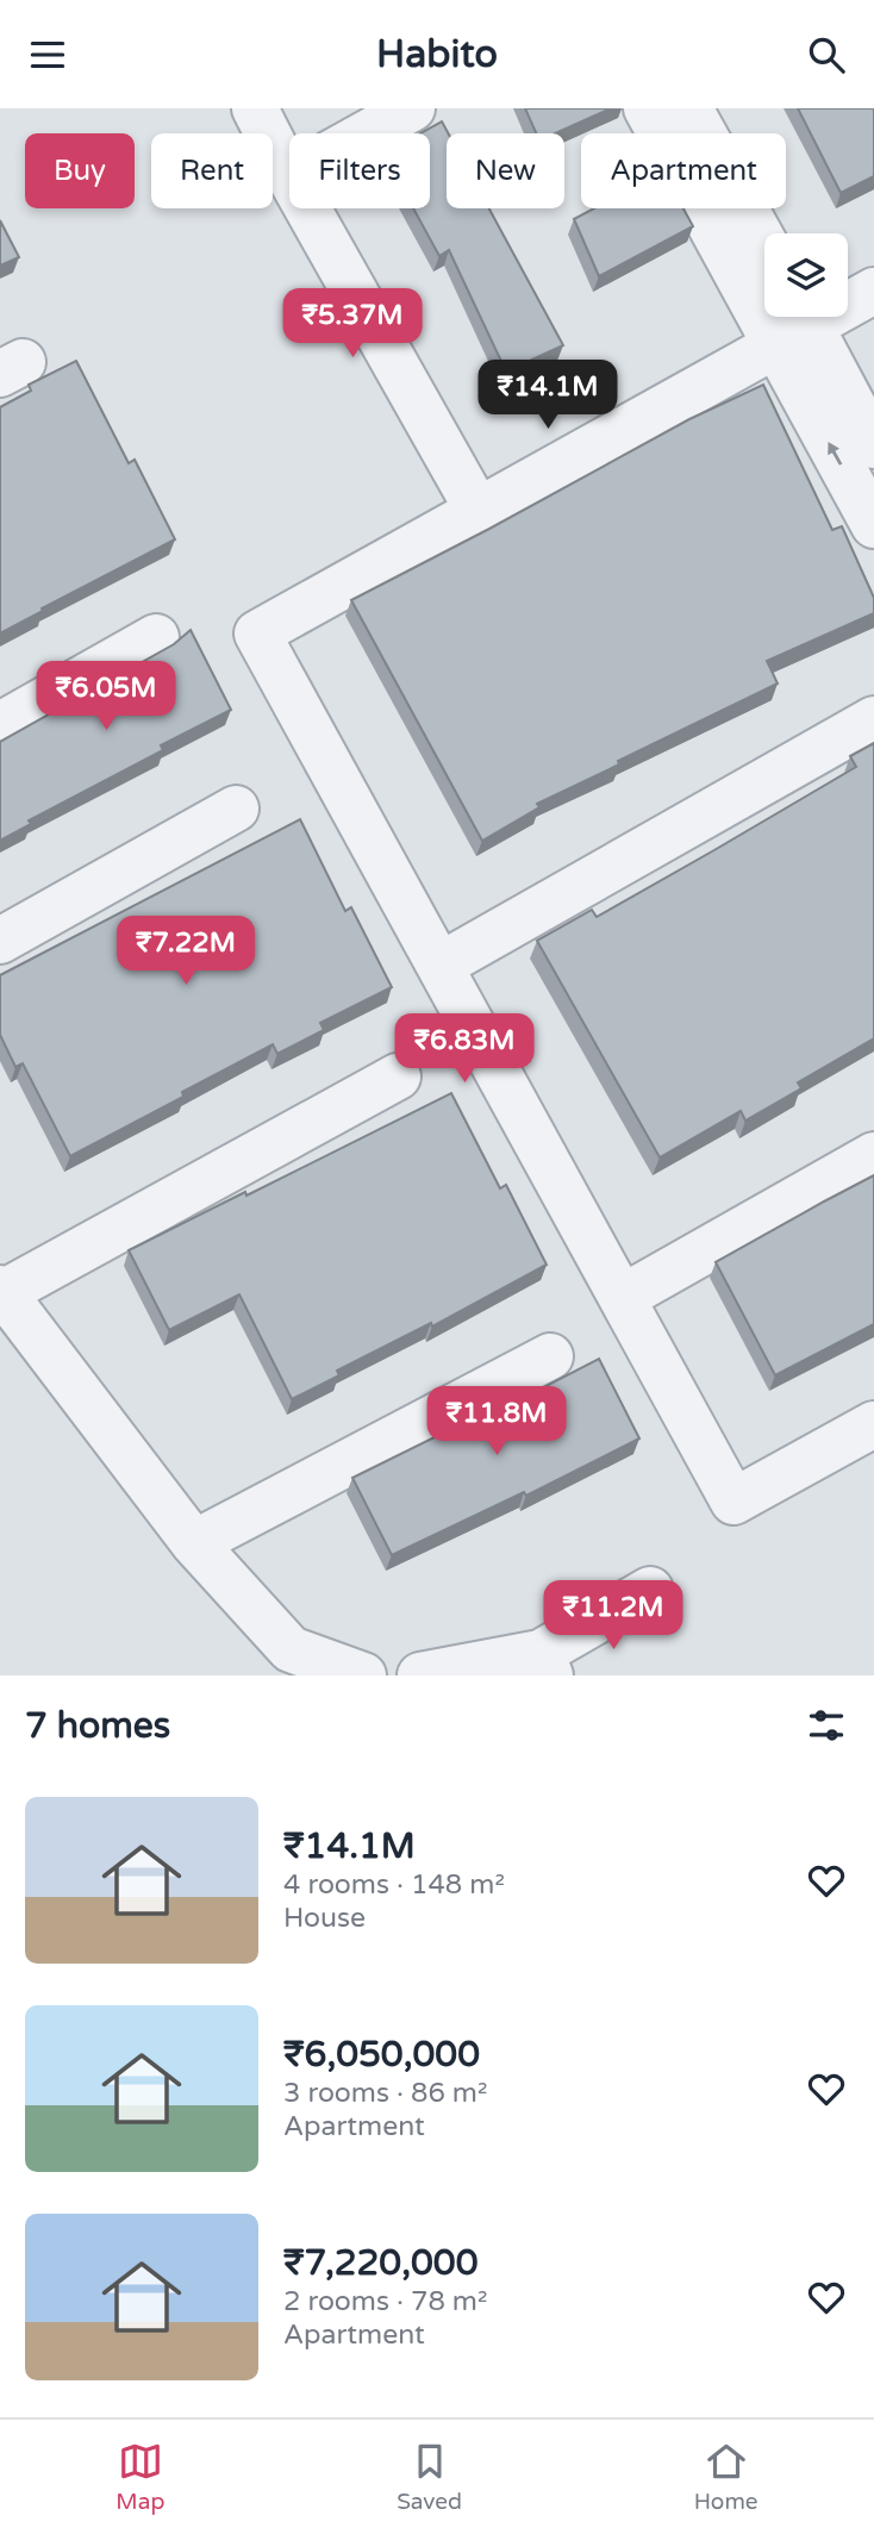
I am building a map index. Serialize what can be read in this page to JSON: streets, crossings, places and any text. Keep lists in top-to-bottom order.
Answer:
{
  "page": {
    "header": "Habito",
    "chip": [
      "Buy",
      "Rent",
      "Filters",
      "New",
      "Apartment"
    ],
    "price": [
      "₹5.37M",
      "₹14.1M",
      "₹6.05M",
      "₹7.22M",
      "₹6.83M",
      "₹11.8M",
      "₹11.2M"
    ],
    "heading": "7 homes",
    "list": [
      {
        "name": "₹14.1M",
        "note": "4 rooms · 148 m² · House"
      },
      {
        "name": "₹6,050,000",
        "note": "3 rooms · 86 m² · Apartment"
      },
      {
        "name": "₹7,220,000",
        "note": "2 rooms · 78 m² · Apartment"
      }
    ],
    "tabs": ["Map", "Saved", "Home"]
  }
}
